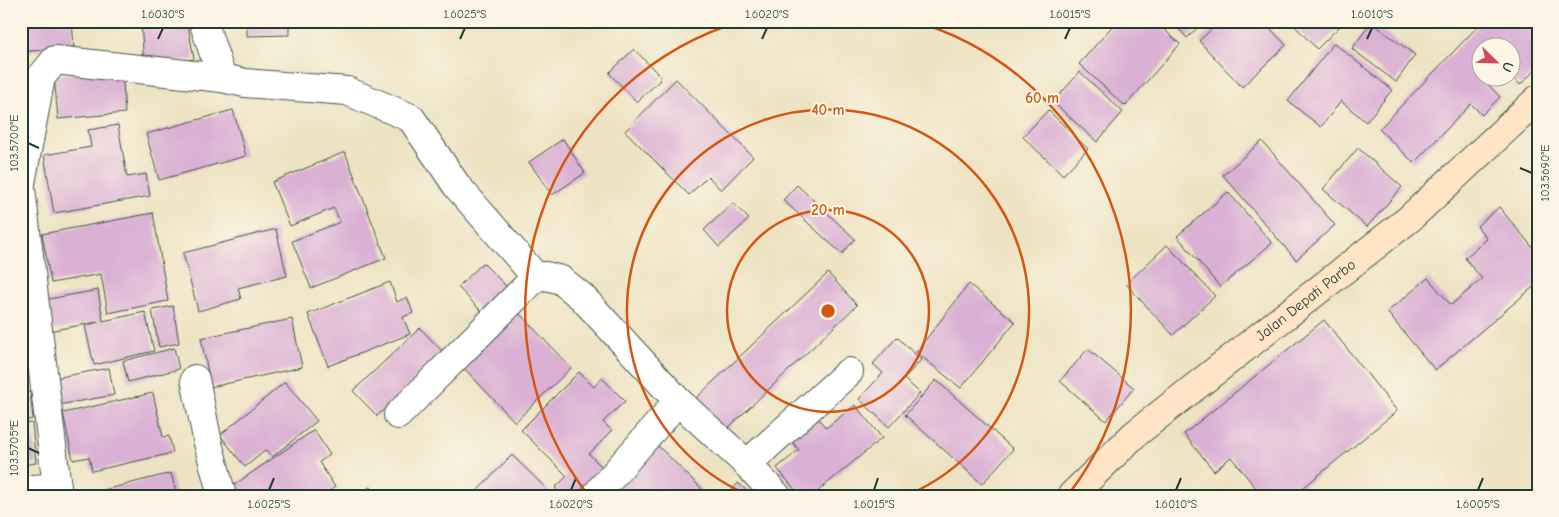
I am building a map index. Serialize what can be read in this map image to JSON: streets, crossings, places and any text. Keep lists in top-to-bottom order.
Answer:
{
  "streets": {
    "street": ["Jalan Depati Parbo"]
  },
  "north": "bottom right",
  "coordinates": [
    "1.6030°S",
    "1.6025°S",
    "1.6020°S",
    "1.6015°S",
    "1.6010°S",
    "103.5700°E",
    "103.5690°E",
    "103.5705°E",
    "1.6005°S"
  ],
  "rings": ["60 m", "40 m", "20 m"]
}
